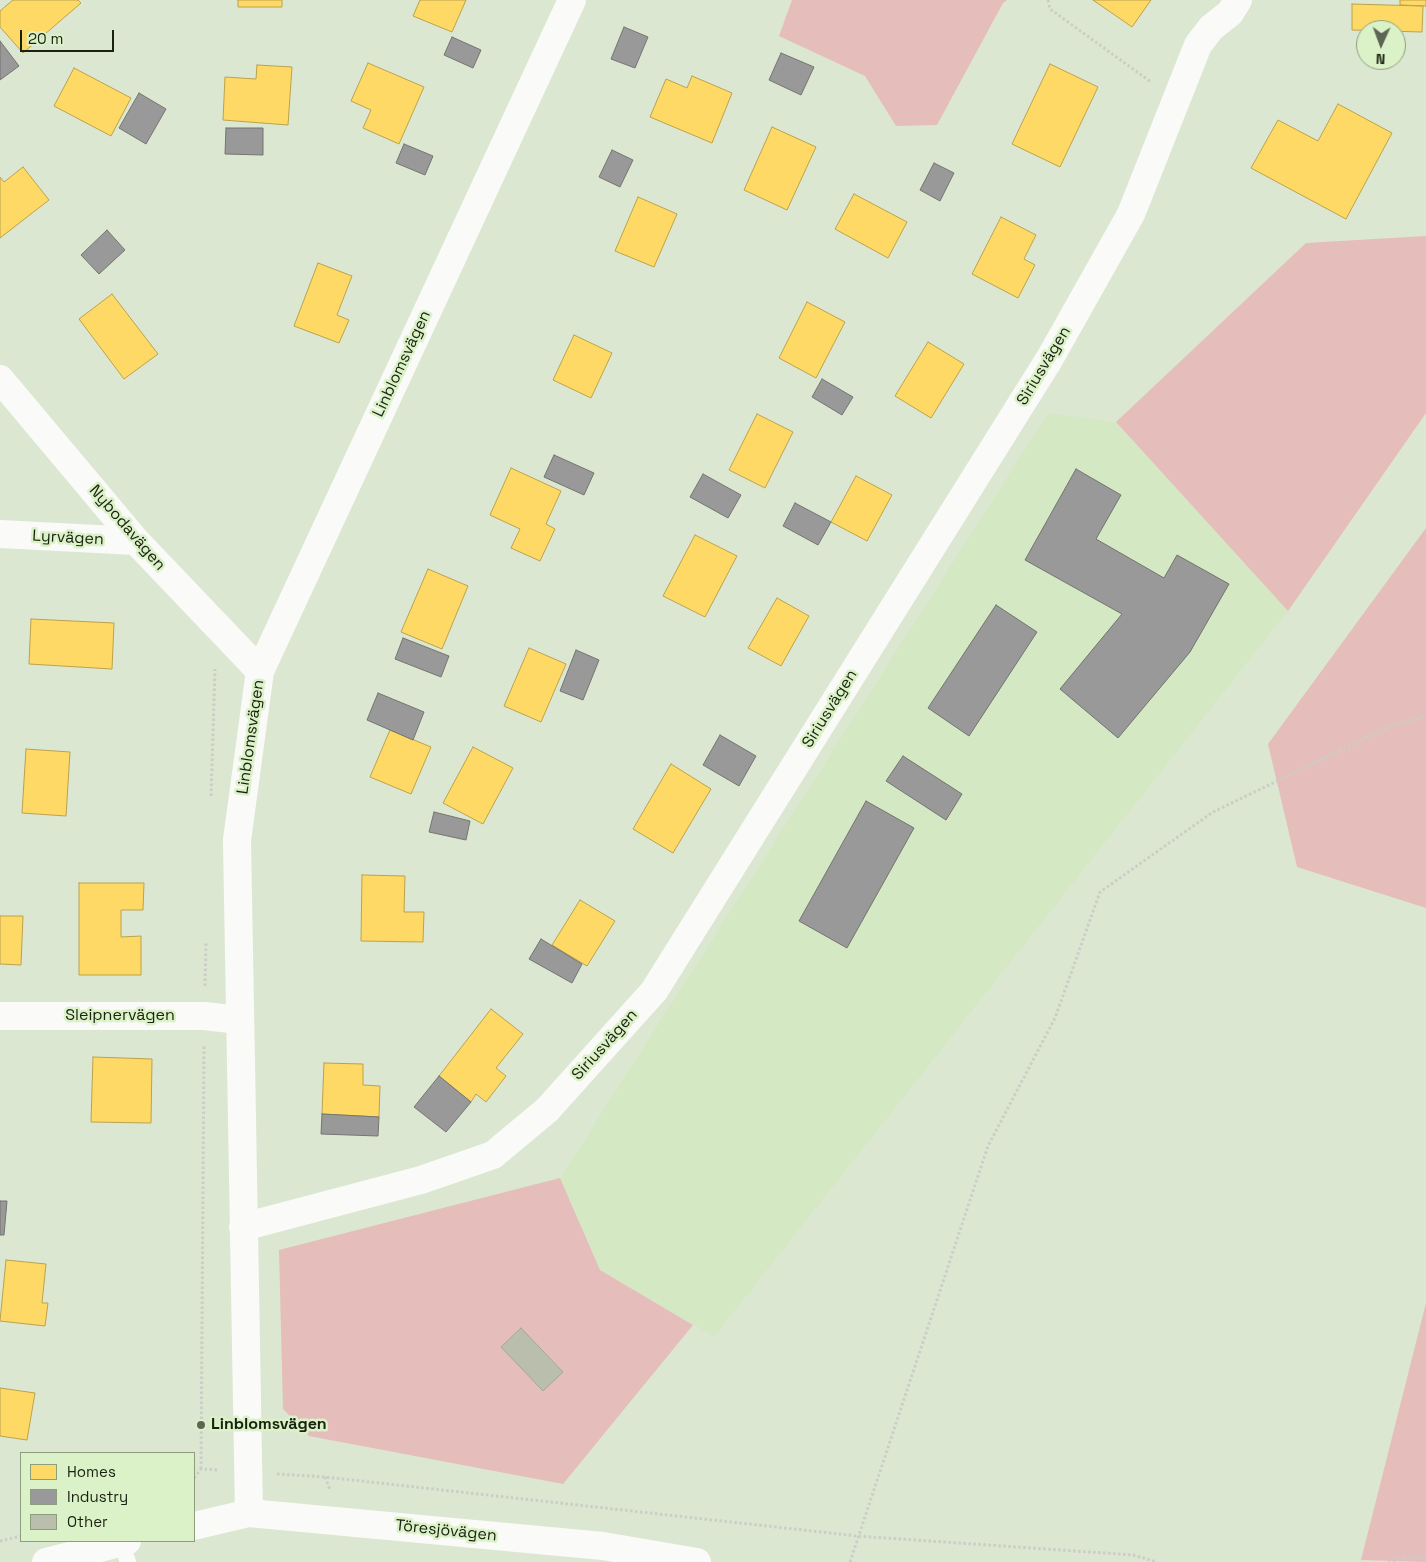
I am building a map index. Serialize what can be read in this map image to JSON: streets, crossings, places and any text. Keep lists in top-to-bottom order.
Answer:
{
  "streets": {
    "street": [
      "Linblomsvägen",
      "Siriusvägen",
      "Nybodavägen",
      "Lyrvägen",
      "Sleipnervägen",
      "Töresjövägen"
    ]
  },
  "crossings": [
    ["Linblomsvägen", "Siriusvägen"],
    ["Linblomsvägen", "Nybodavägen"],
    ["Linblomsvägen", "Sleipnervägen"],
    ["Linblomsvägen", "Töresjövägen"],
    ["Nybodavägen", "Lyrvägen"]
  ],
  "places": ["Linblomsvägen"],
  "legend": ["Homes", "Industry", "Other"],
  "scale_bar": "20 m",
  "north": "bottom"
}
